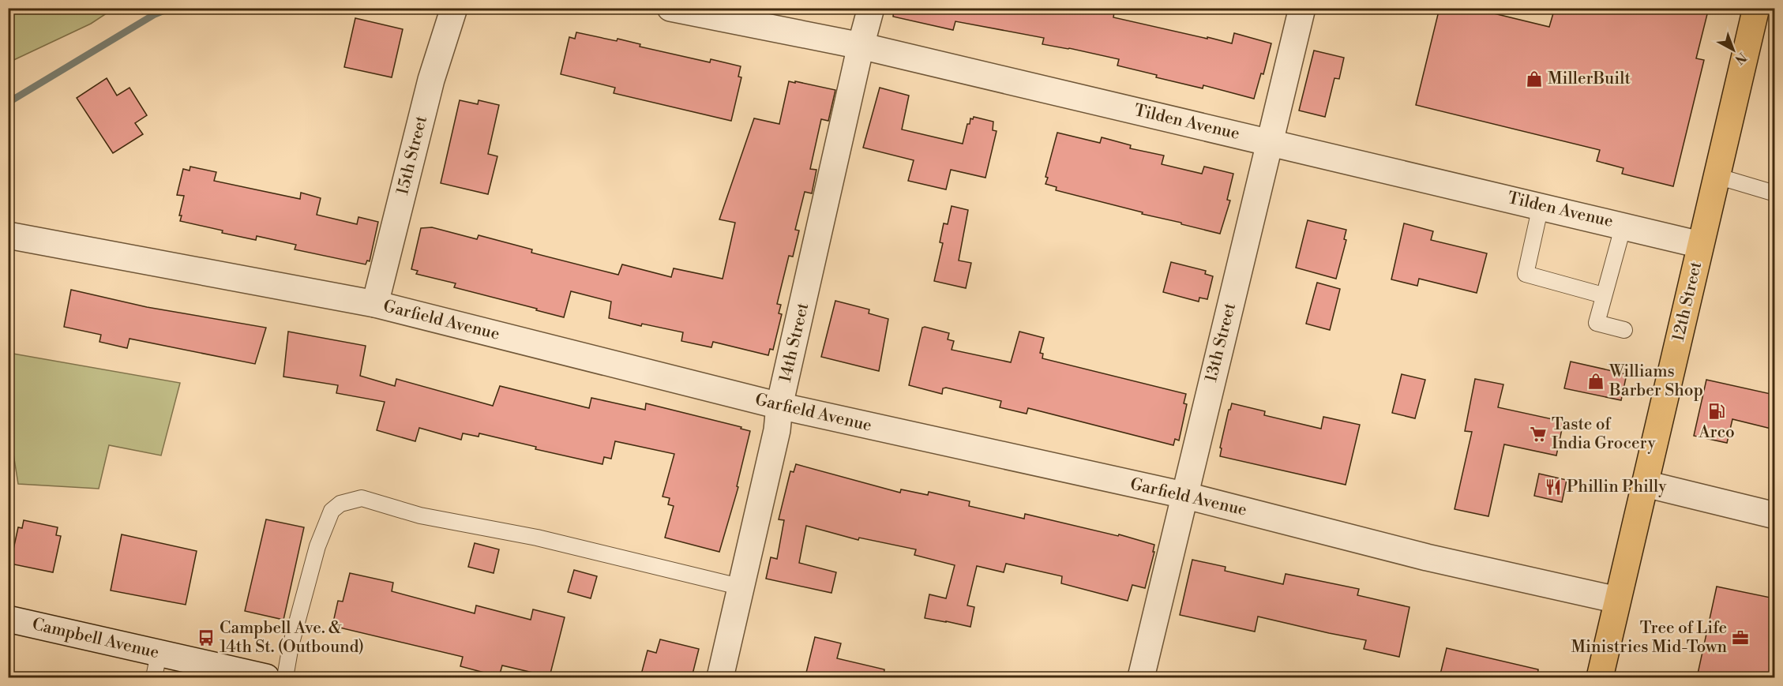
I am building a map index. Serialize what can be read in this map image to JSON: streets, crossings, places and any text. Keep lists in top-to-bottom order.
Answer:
{
  "streets": {
    "main road": ["12th Street"],
    "street": [
      "Tilden Avenue",
      "15th Street",
      "Garfield Avenue",
      "14th Street",
      "13th Street",
      "Campbell Avenue"
    ]
  },
  "crossings": [
    ["Tilden Avenue", "12th Street"],
    ["Tilden Avenue", "14th Street"],
    ["Tilden Avenue", "13th Street"],
    ["15th Street", "Garfield Avenue"],
    ["12th Street", "Garfield Avenue"],
    ["Garfield Avenue", "14th Street"],
    ["Garfield Avenue", "13th Street"]
  ],
  "places": {
    "shop": ["MillerBuilt", "Williams Barber Shop"],
    "fuel station": ["Arco"],
    "supermarket": ["Taste of India Grocery"],
    "restaurant": ["Phillin Philly"],
    "bus stop": ["Campbell Ave. & 14th St. (Outbound)"],
    "office": ["Tree of Life Ministries Mid-Town"]
  },
  "north": "bottom right"
}
